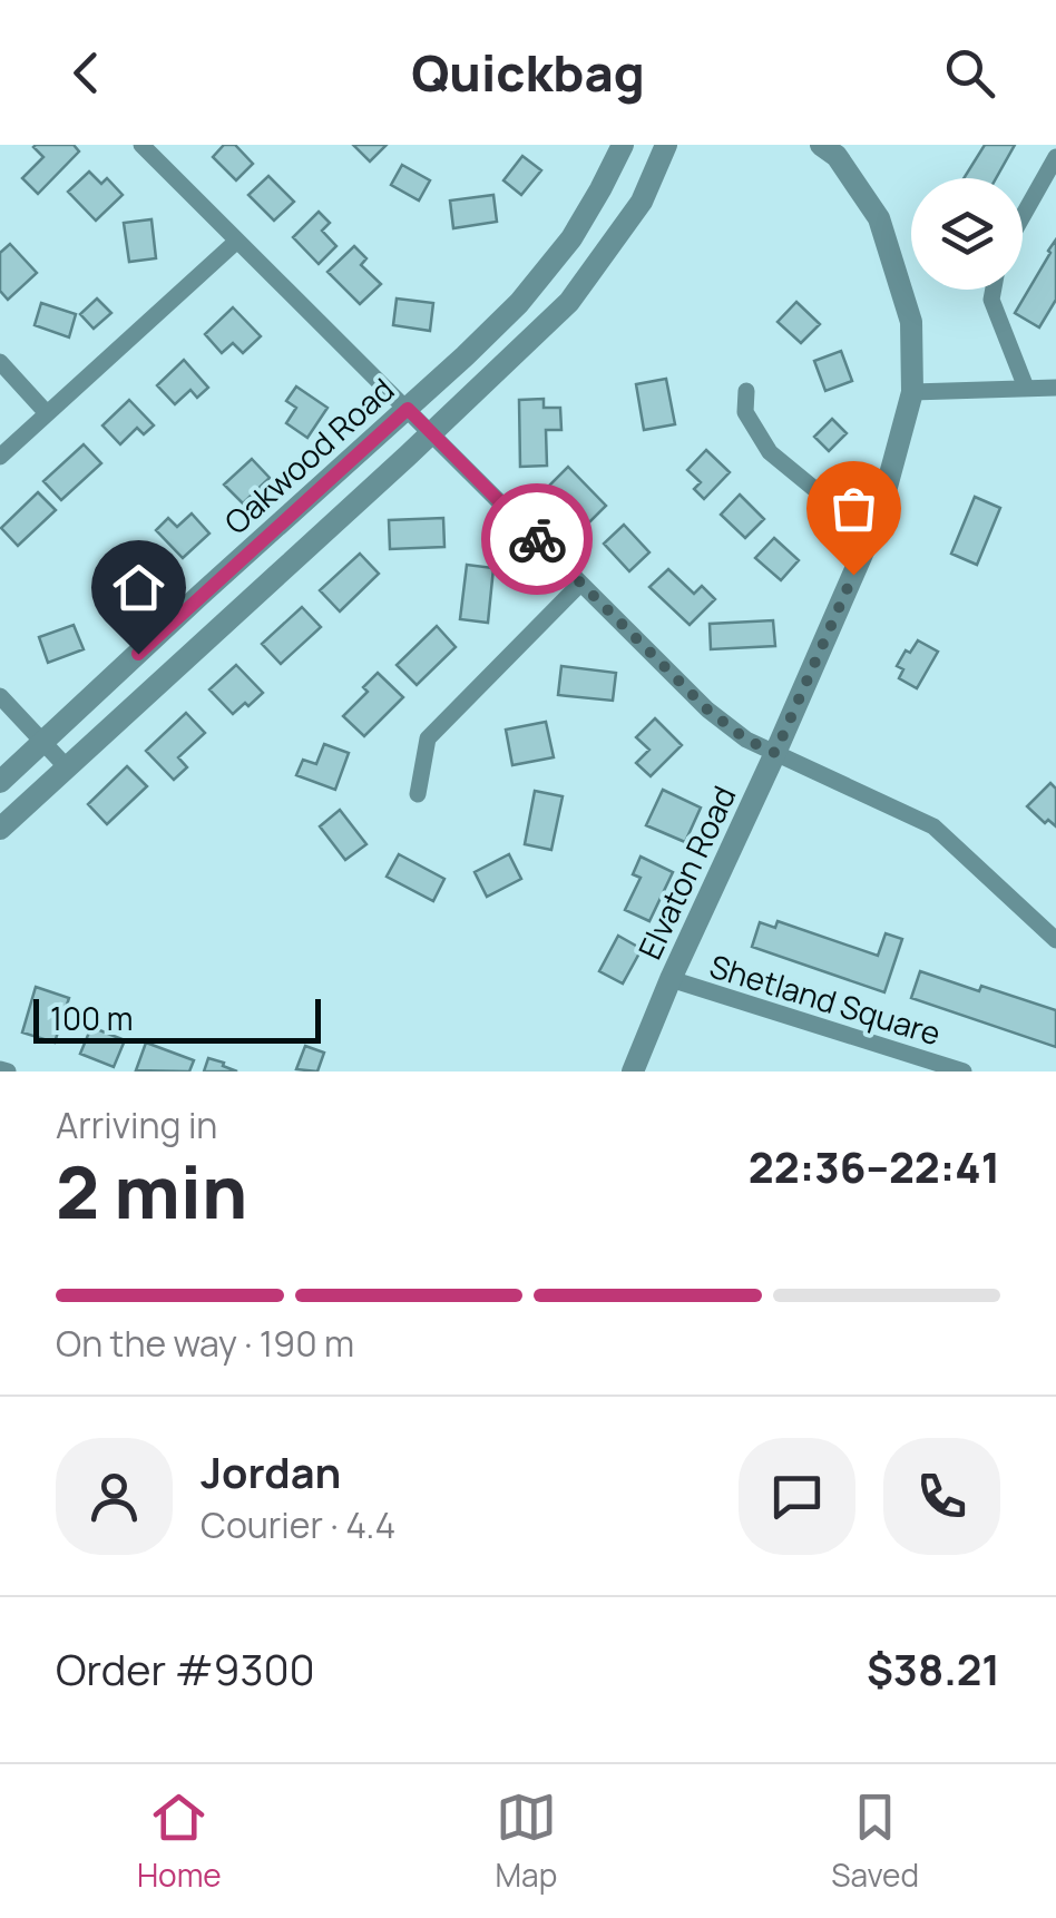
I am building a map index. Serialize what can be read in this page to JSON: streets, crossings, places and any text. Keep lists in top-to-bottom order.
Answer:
{
  "streets": {
    "street": ["Oakwood Road", "Elvaton Road", "Shetland Square"]
  },
  "crossings": [
    ["Elvaton Road", "Shetland Square"]
  ],
  "scale_bar": "100 m",
  "page": {
    "header": "Quickbag",
    "scale": "100 m",
    "heading": ["2 min", "Arriving in", "22:36–22:41"],
    "panel": [
      "Jordan",
      "Courier · 4.4",
      "Order #9300",
      "$38.21"
    ],
    "bar": "On the way · 190 m",
    "tabs": ["Home", "Map", "Saved"]
  }
}
